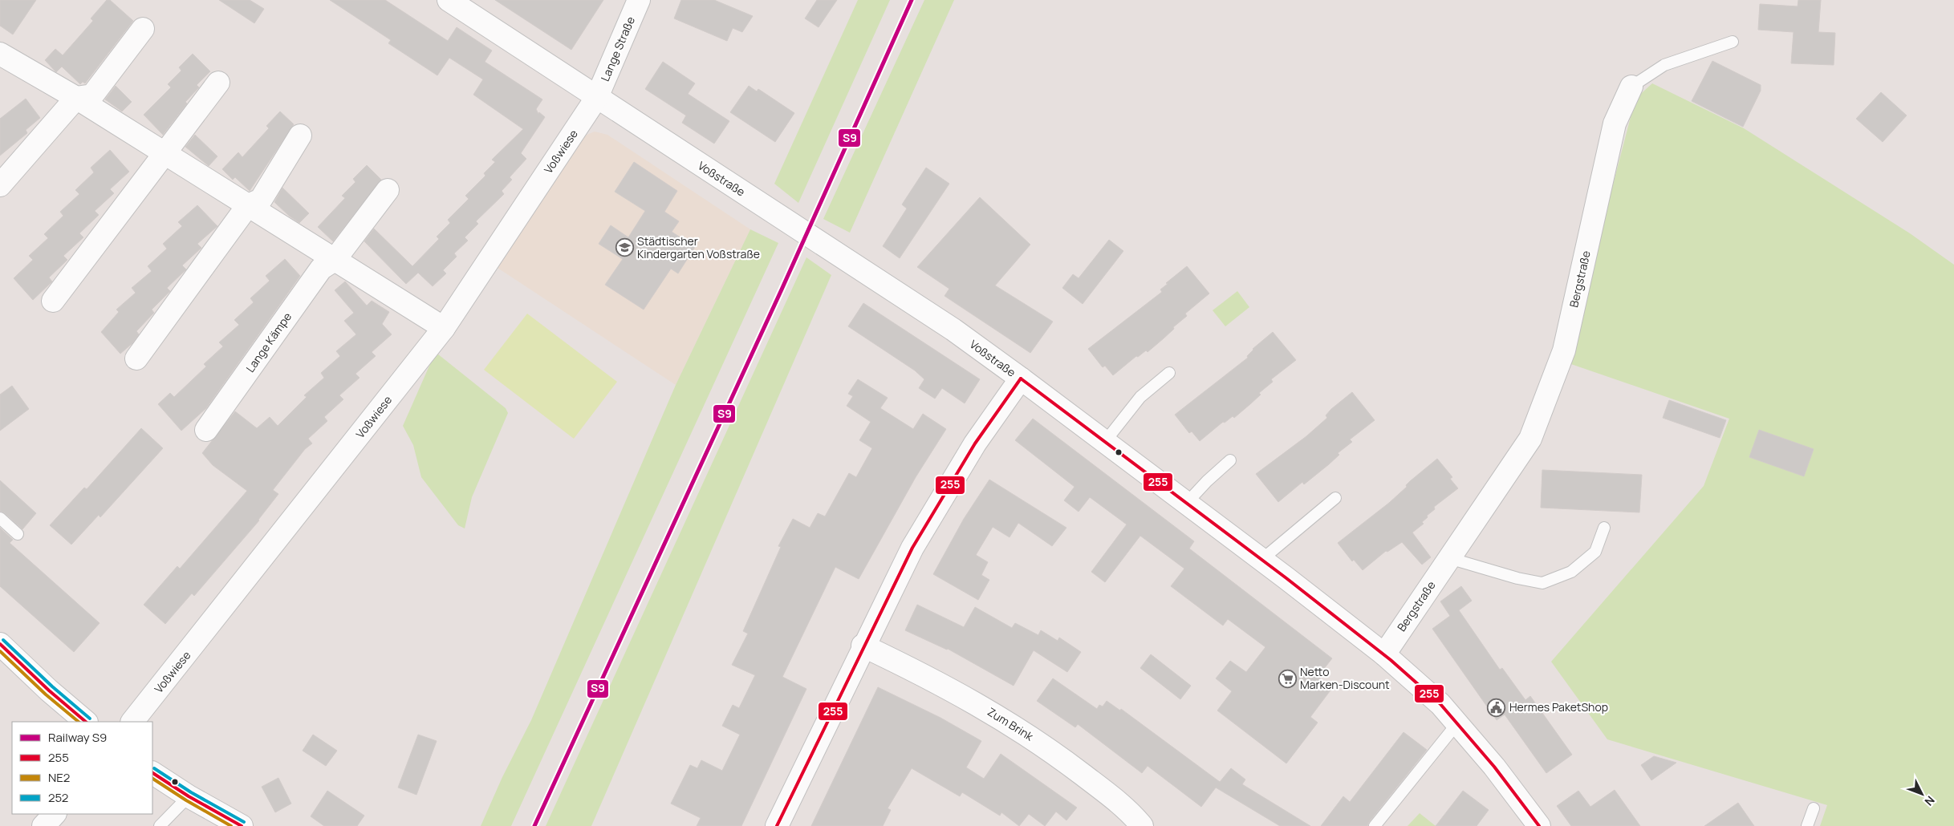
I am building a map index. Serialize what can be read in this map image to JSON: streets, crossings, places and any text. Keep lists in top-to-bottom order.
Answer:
{
  "streets": {
    "street": [
      "Lange Straße",
      "Voßwiese",
      "Voßstraße",
      "Bergstraße",
      "Lange Kämpe",
      "Zum Brink"
    ]
  },
  "crossings": [
    ["Lange Straße", "Voßwiese"],
    ["Lange Straße", "Voßstraße"],
    ["Voßwiese", "Voßstraße"],
    ["Voßstraße", "Bergstraße"]
  ],
  "places": {
    "school or university": ["Städtischer Kindergarten Voßstraße"],
    "supermarket": ["Netto Marken-Discount"],
    "public building": ["Hermes PaketShop"]
  },
  "lines": [
    "rail line S9",
    "transit line 255",
    "transit line 252",
    "transit line NE2"
  ],
  "legend": [
    "Railway S9",
    "255",
    "NE2",
    "252"
  ],
  "north": "bottom right"
}
